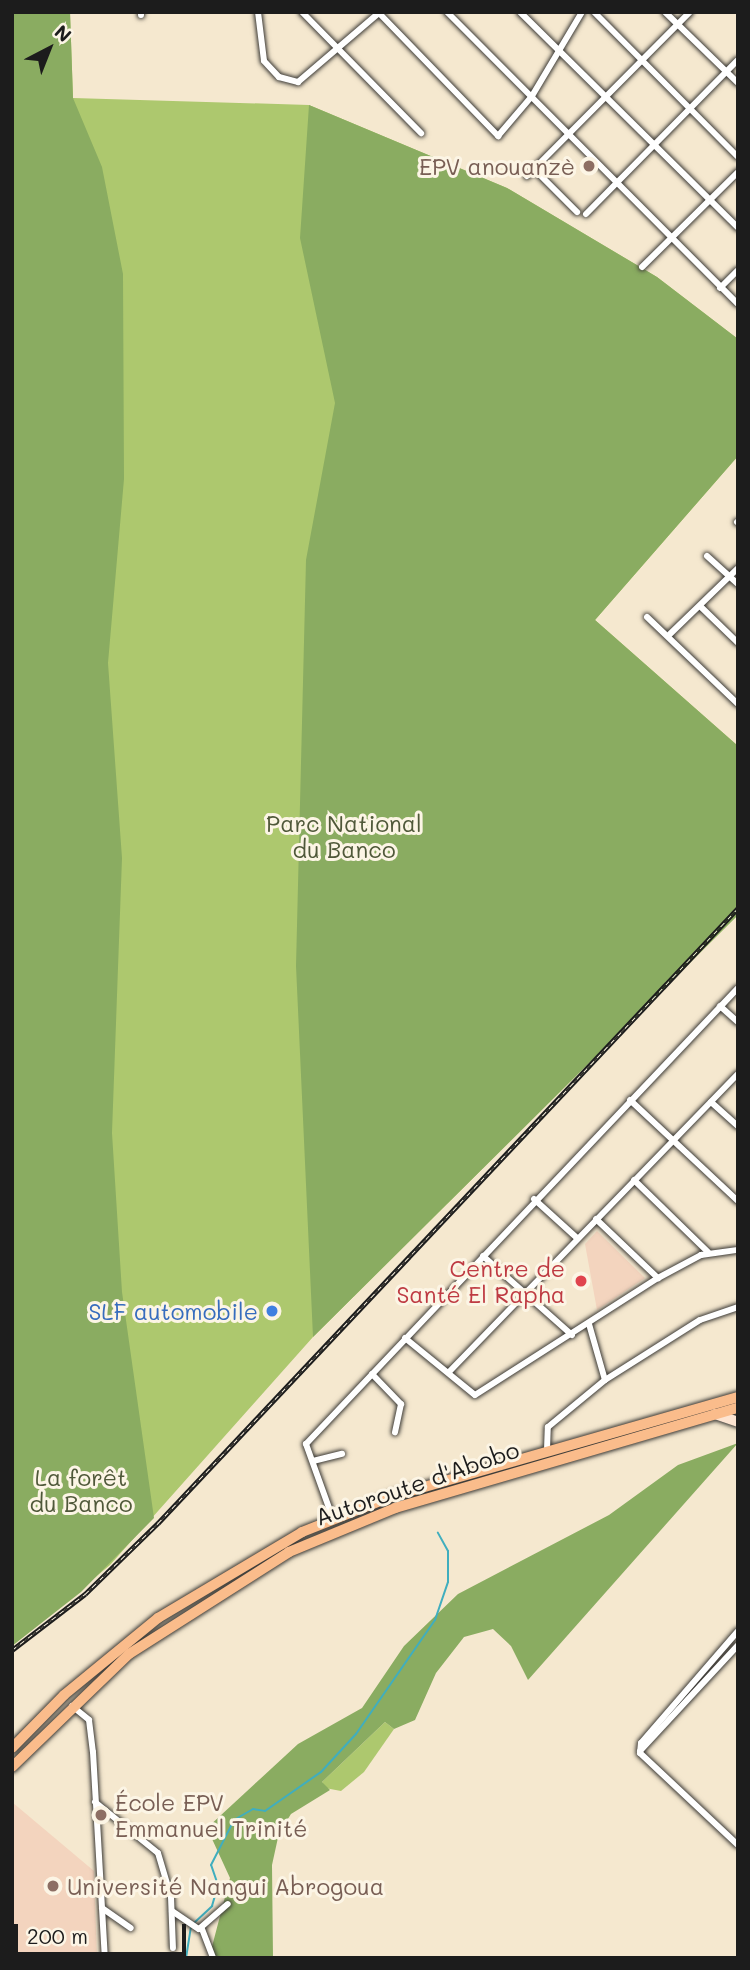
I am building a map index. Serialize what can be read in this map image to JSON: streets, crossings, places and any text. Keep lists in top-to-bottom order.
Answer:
{
  "streets": {
    "main road": ["Autoroute d'Abobo"]
  },
  "parks": ["Parc National du Banco", "La forêt du Banco"],
  "places": [
    "EPV anouanzè",
    "Centre de Santé El Rapha",
    "SLF automobile",
    "École EPV Emmanuel Trinité",
    "Université Nangui Abrogoua"
  ],
  "scale_bar": "200 m",
  "north": "top right"
}
